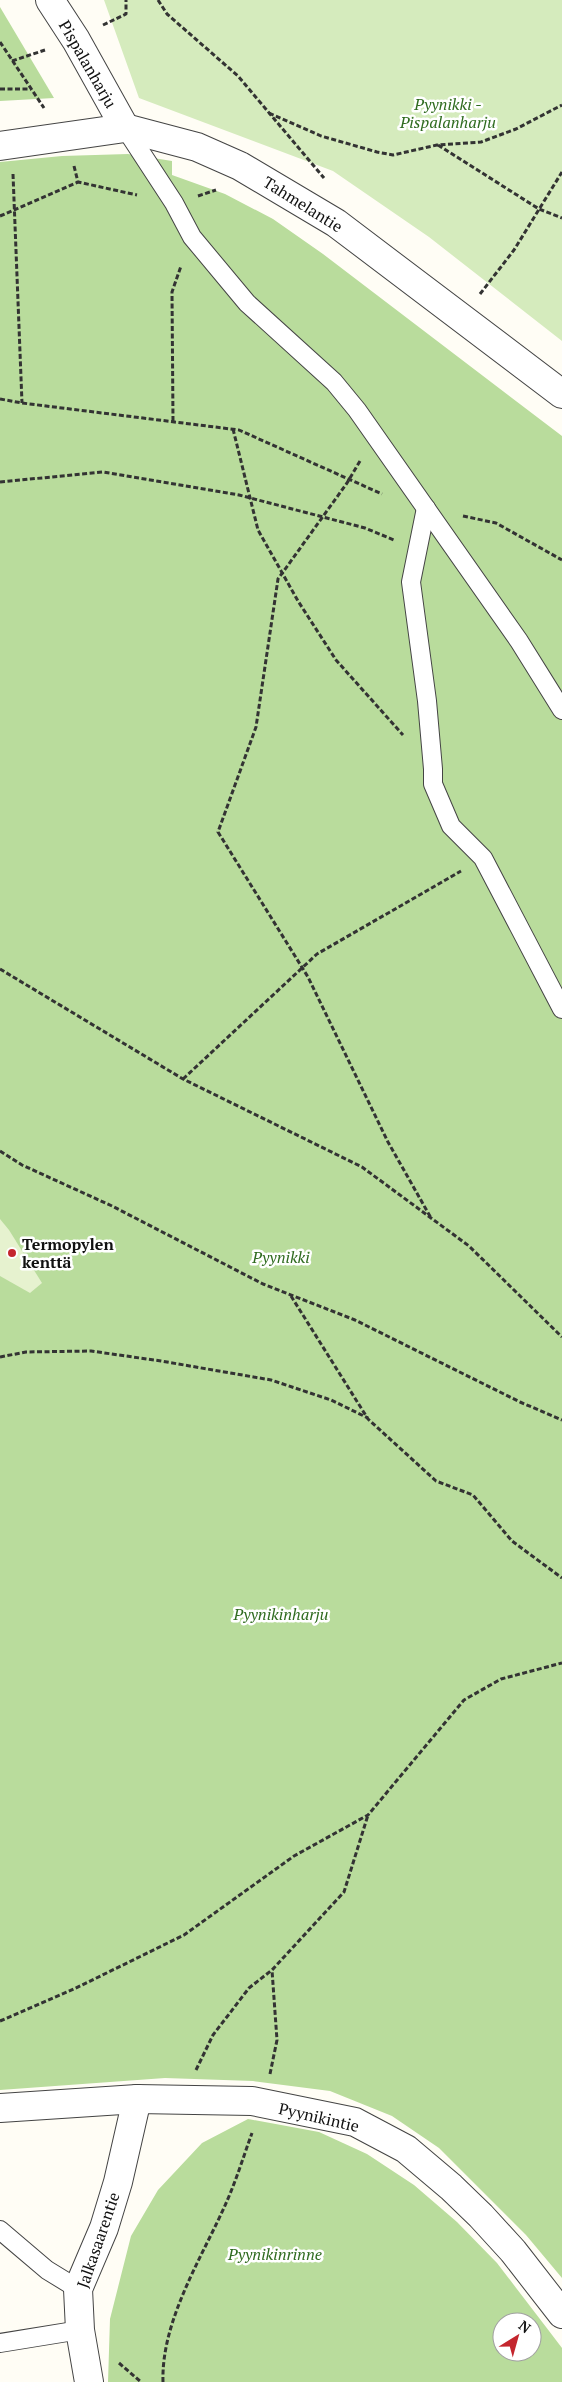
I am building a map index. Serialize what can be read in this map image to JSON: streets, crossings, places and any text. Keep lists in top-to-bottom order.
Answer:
{
  "streets": {
    "street": [
      "Pispalanharju",
      "Tahmelantie",
      "Pyynikintie",
      "Jalkasaarentie"
    ]
  },
  "crossings": [
    ["Pispalanharju", "Tahmelantie"],
    ["Pyynikintie", "Jalkasaarentie"]
  ],
  "parks": [
    "Pyynikki - Pispalanharju",
    "Pyynikki",
    "Pyynikinharju",
    "Pyynikinrinne"
  ],
  "places": ["Termopylen kenttä"],
  "north": "top right"
}
